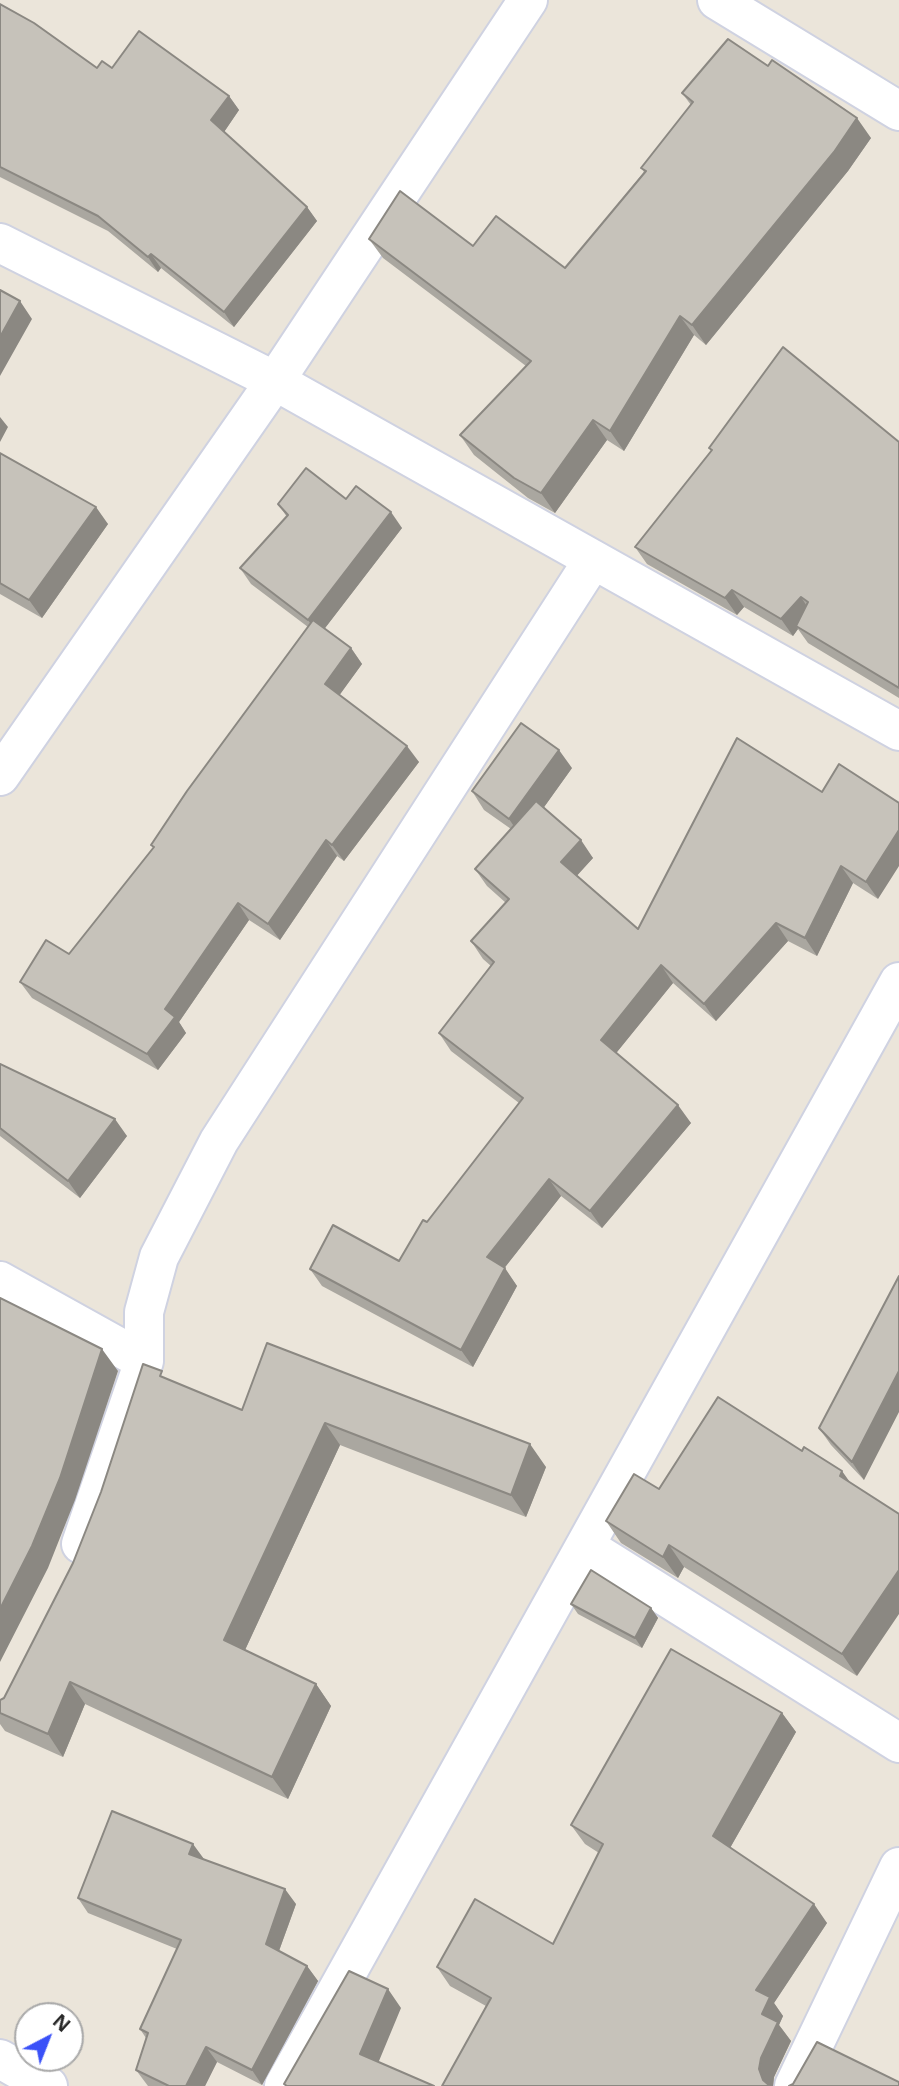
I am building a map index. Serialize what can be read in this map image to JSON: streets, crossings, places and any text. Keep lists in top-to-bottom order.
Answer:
{
  "north": "top right"
}
